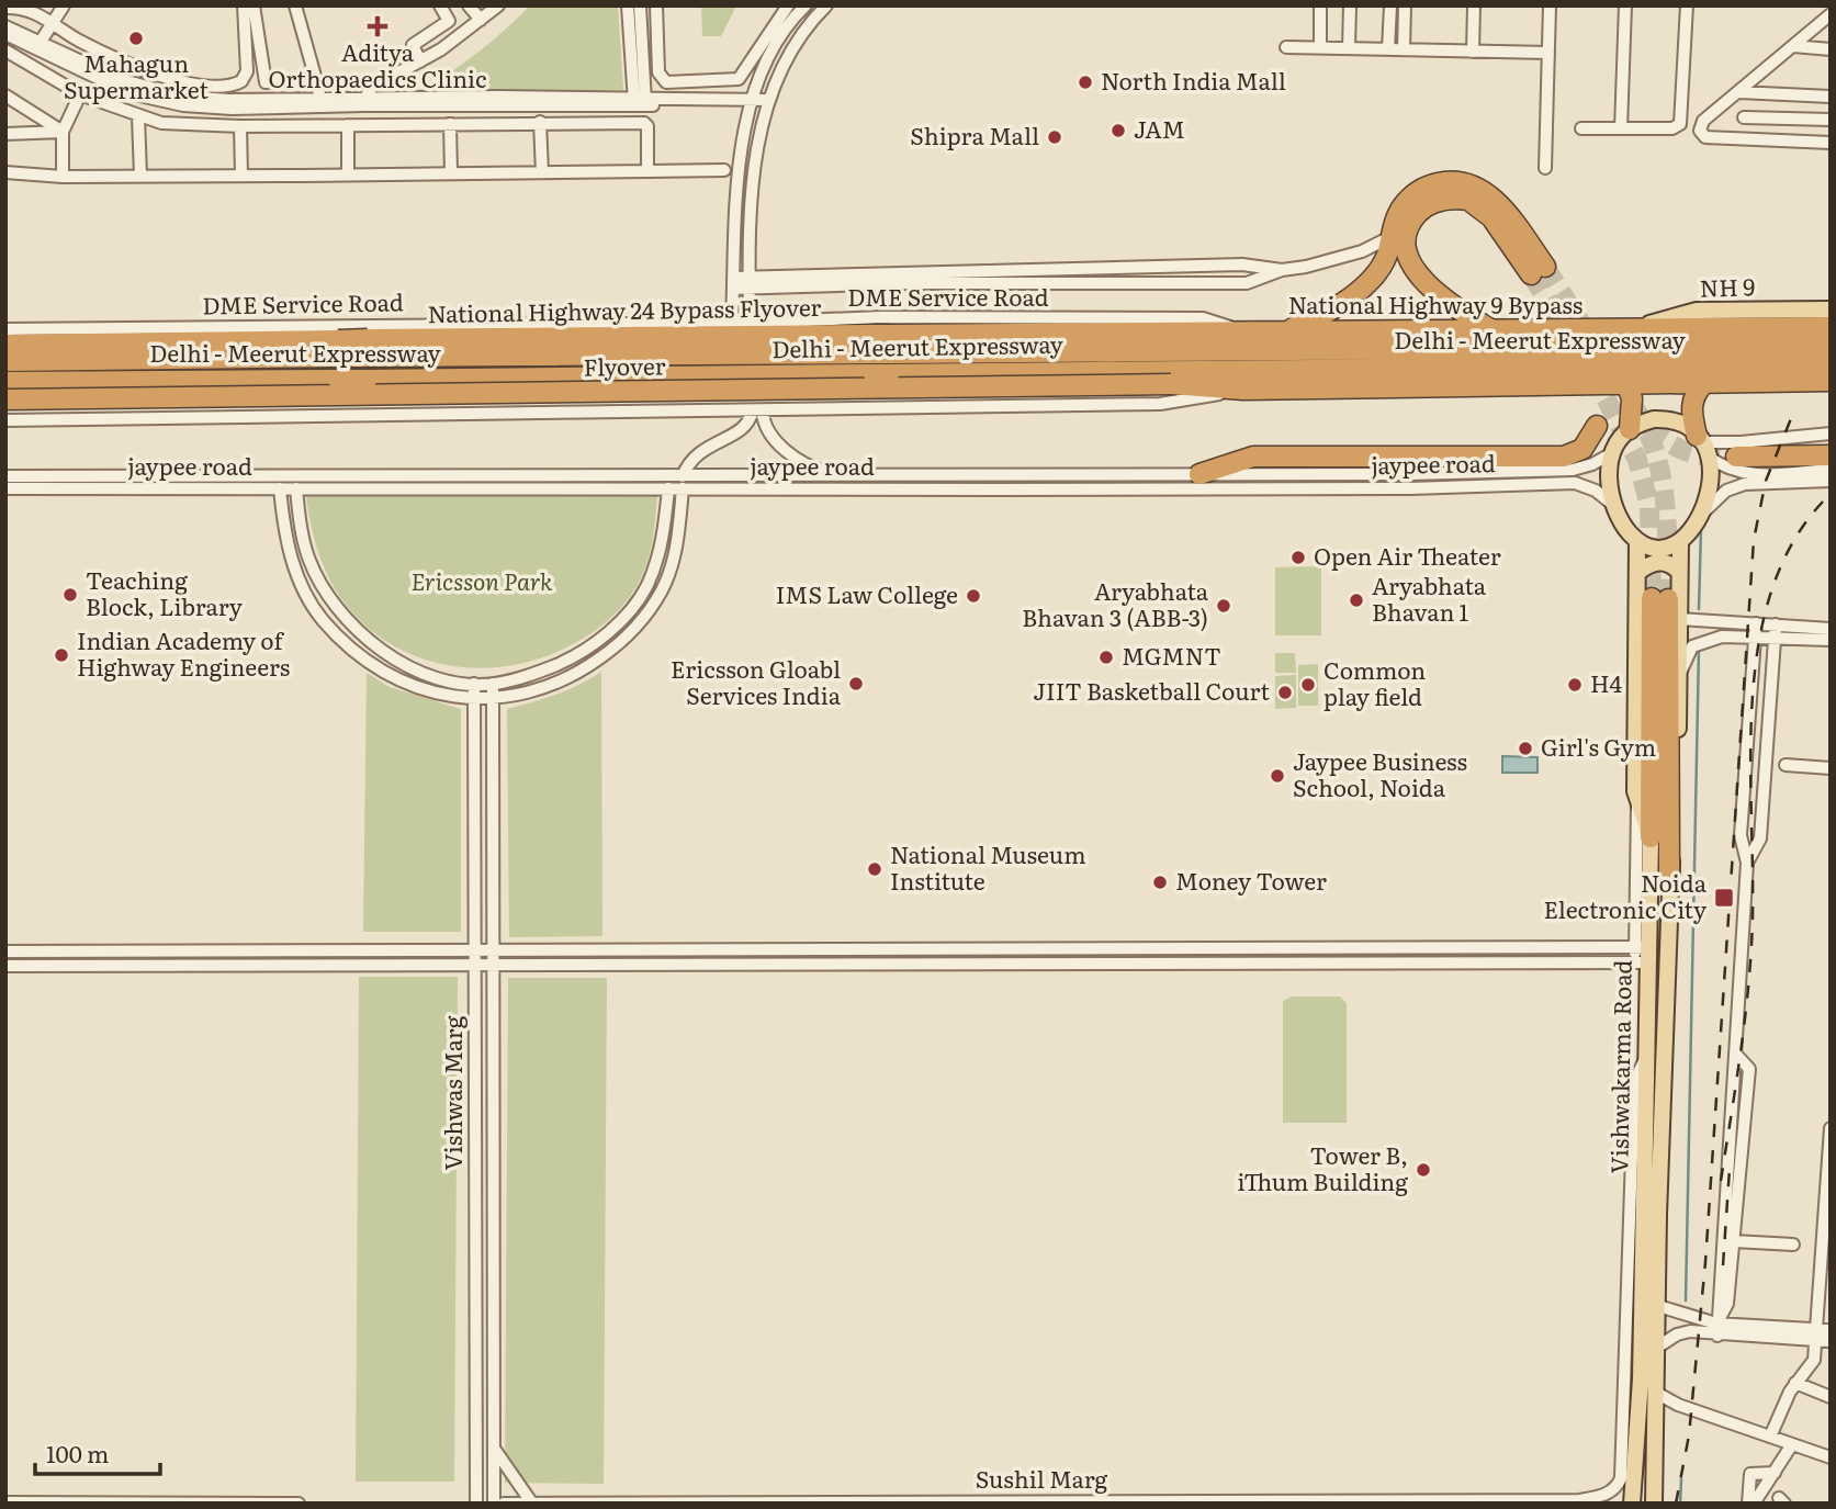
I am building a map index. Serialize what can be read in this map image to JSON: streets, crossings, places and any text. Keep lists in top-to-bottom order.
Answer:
{
  "streets": {
    "highway": [
      "National Highway 9 Bypass",
      "National Highway 24 Bypass Flyover",
      "Delhi - Meerut Expressway",
      "Flyover"
    ],
    "main road": ["NH 9", "Vishwakarma Road"],
    "street": [
      "DME Service Road",
      "jaypee road",
      "Vishwas Marg",
      "Sushil Marg"
    ]
  },
  "crossings": [
    ["NH 9", "National Highway 9 Bypass"],
    ["DME Service Road", "National Highway 9 Bypass"],
    ["DME Service Road", "National Highway 24 Bypass Flyover"],
    ["National Highway 9 Bypass", "National Highway 24 Bypass Flyover"],
    ["jaypee road", "Vishwakarma Road"]
  ],
  "parks": ["Ericsson Park"],
  "places": {
    "health": ["Aditya Orthopaedics Clinic"],
    "other": [
      "Mahagun Supermarket",
      "North India Mall",
      "JAM",
      "Shipra Mall",
      "Open Air Theater",
      "Teaching Block, Library",
      "IMS Law College",
      "Aryabhata Bhavan 1",
      "Aryabhata Bhavan 3 (ABB-3)",
      "Indian Academy of Highway Engineers",
      "MGMNT",
      "Ericsson Gloabl Services India",
      "Common play field",
      "H4",
      "JIIT Basketball Court",
      "Girl's Gym",
      "Jaypee Business School, Noida",
      "National Museum Institute",
      "Money Tower",
      "Tower B, iThum Building"
    ],
    "transit": ["Noida Electronic City"]
  },
  "scale_bar": "100 m"
}
